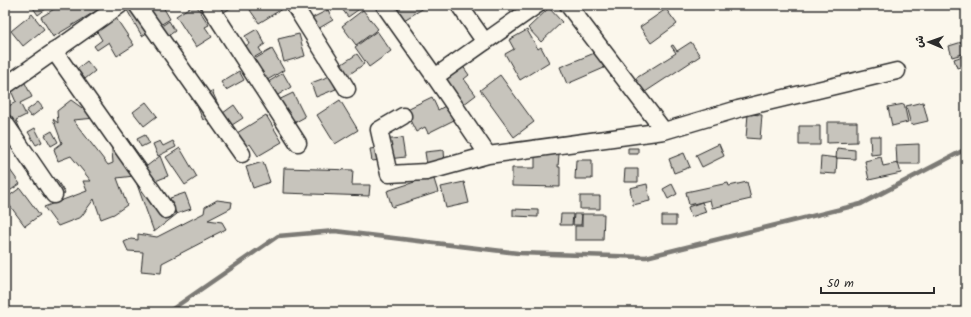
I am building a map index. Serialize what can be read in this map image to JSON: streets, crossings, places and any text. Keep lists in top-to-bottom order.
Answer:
{
  "scale_bar": "50 m",
  "north": "left"
}
